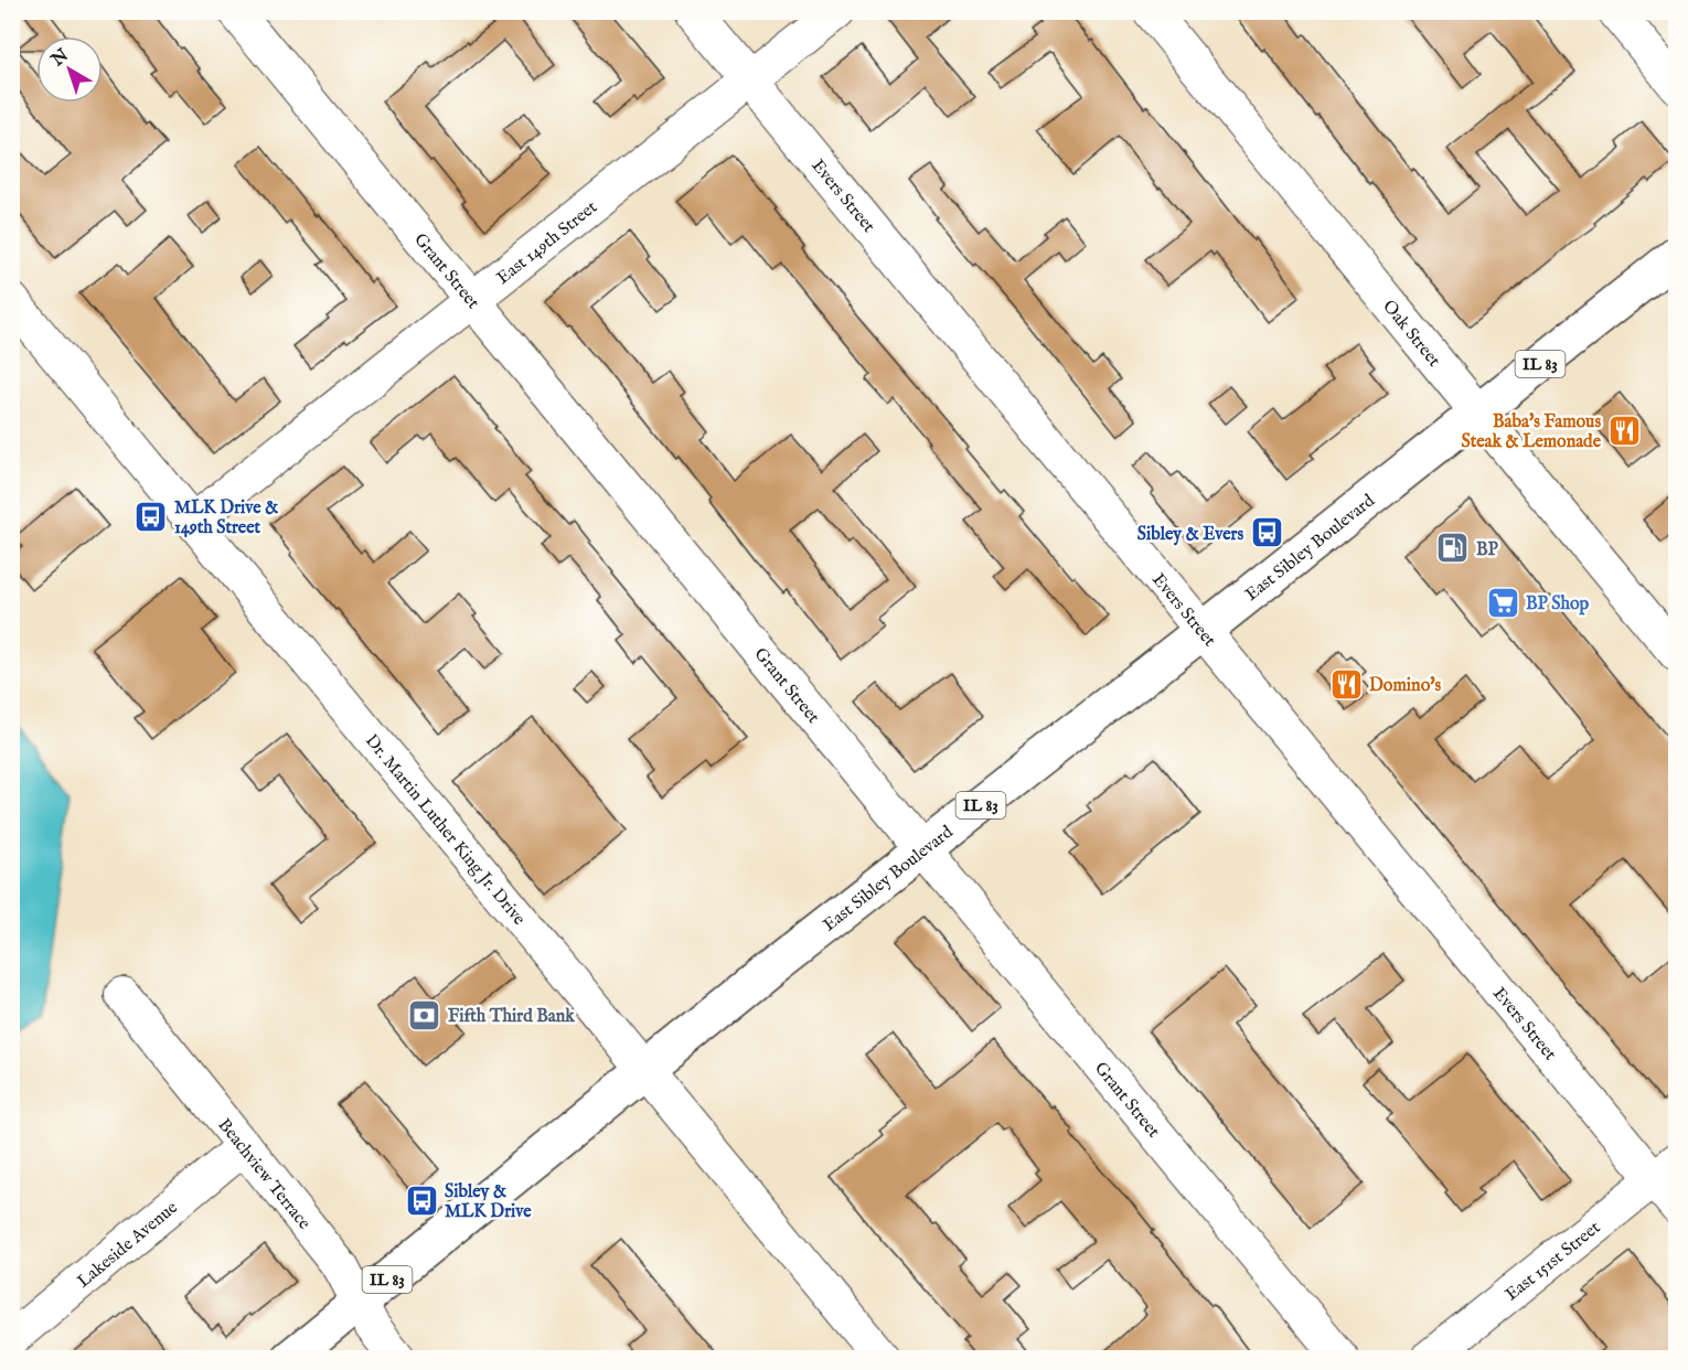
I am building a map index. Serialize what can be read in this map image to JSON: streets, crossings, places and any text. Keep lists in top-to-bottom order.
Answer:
{
  "streets": {
    "main road": ["IL 83", "East Sibley Boulevard"],
    "street": [
      "Evers Street",
      "East 149th Street",
      "Grant Street",
      "Oak Street",
      "Dr. Martin Luther King Jr. Drive",
      "Beachview Terrace",
      "Lakeside Avenue",
      "East 151st Street"
    ]
  },
  "crossings": [
    ["Evers Street", "East 149th Street"],
    ["Evers Street", "East Sibley Boulevard"],
    ["Evers Street", "East 151st Street"],
    ["East 149th Street", "Grant Street"],
    ["East 149th Street", "Dr. Martin Luther King Jr. Drive"],
    ["Grant Street", "East Sibley Boulevard"],
    ["Oak Street", "East Sibley Boulevard"],
    ["East Sibley Boulevard", "Dr. Martin Luther King Jr. Drive"],
    ["East Sibley Boulevard", "Beachview Terrace"],
    ["Beachview Terrace", "Lakeside Avenue"]
  ],
  "places": {
    "restaurant": ["Baba's Famous Steak & Lemonade", "Domino's"],
    "bus stop": ["MLK Drive & 149th Street", "Sibley & Evers", "Sibley & MLK Drive"],
    "fuel station": ["BP"],
    "supermarket": ["BP Shop"],
    "bank": ["Fifth Third Bank"]
  },
  "north": "top left"
}
